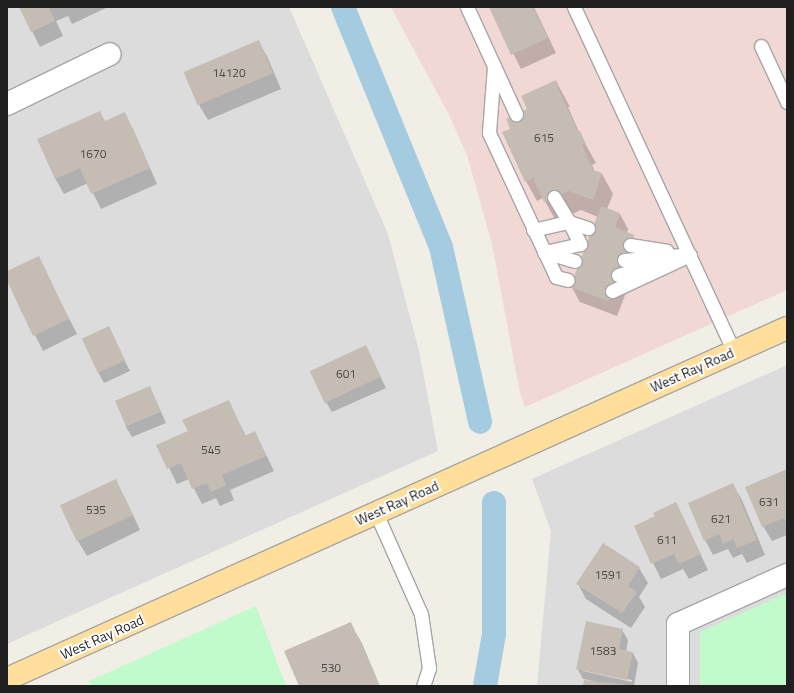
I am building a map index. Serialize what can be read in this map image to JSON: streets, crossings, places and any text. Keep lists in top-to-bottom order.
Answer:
{
  "streets": {
    "main road": ["West Ray Road"]
  },
  "house_numbers": [
    "14120",
    "615",
    "1670",
    "601",
    "545",
    "631",
    "535",
    "621",
    "611",
    "1591",
    "1583",
    "530"
  ]
}
